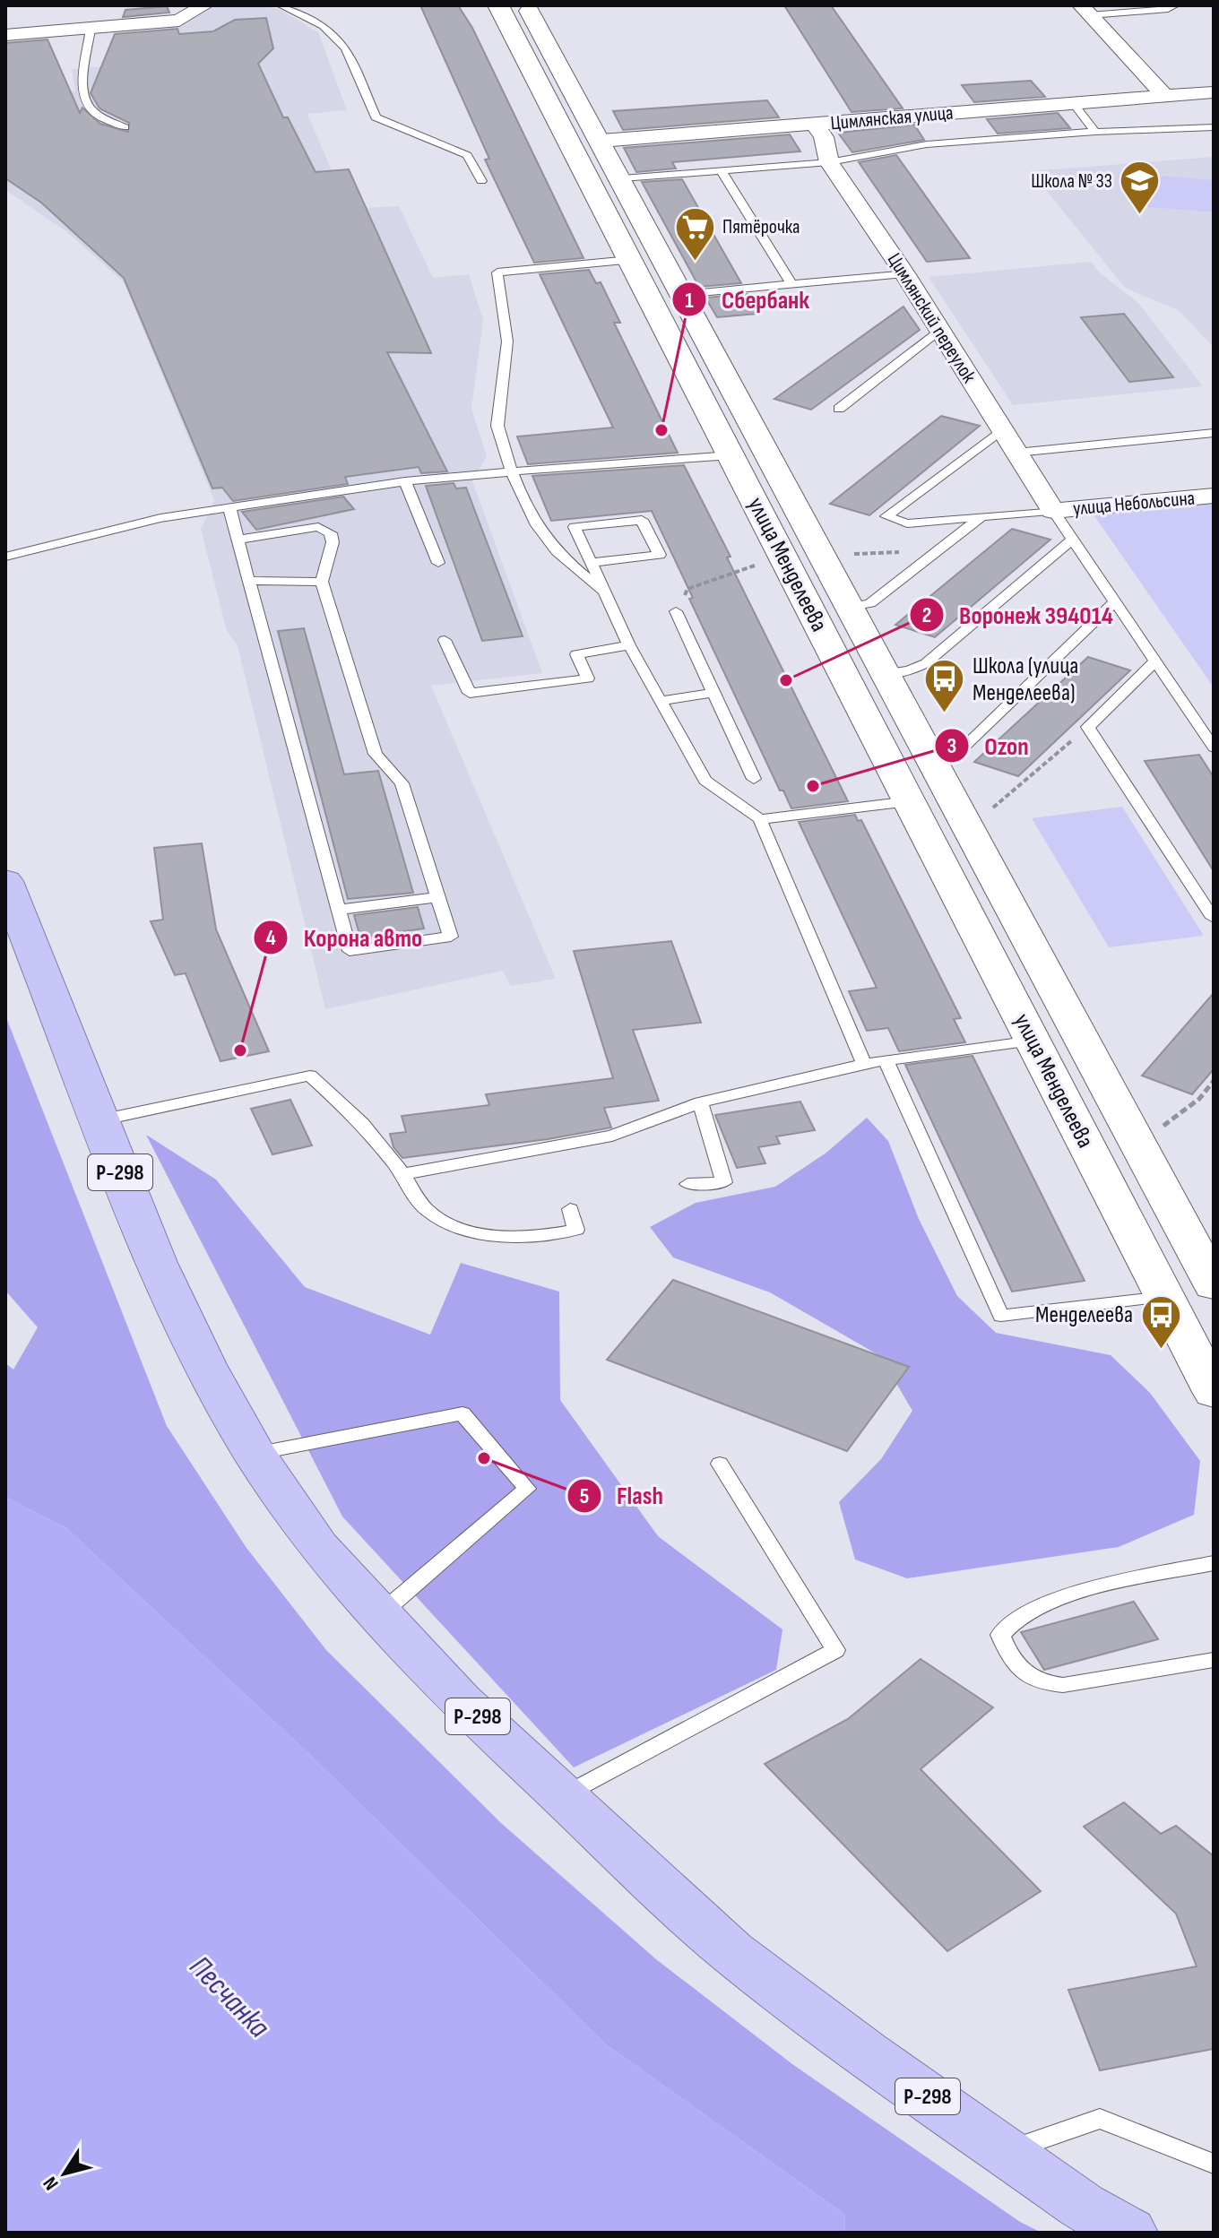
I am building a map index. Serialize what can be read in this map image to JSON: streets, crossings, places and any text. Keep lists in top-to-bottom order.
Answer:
{
  "streets": {
    "highway": ["Р-298"],
    "street": [
      "Цимлянская улица",
      "Цимлянский переулок",
      "улица Небольсина",
      "улица Менделеева"
    ]
  },
  "crossings": [
    ["Цимлянская улица", "Цимлянский переулок"],
    ["Цимлянская улица", "улица Менделеева"],
    ["Цимлянский переулок", "улица Небольсина"]
  ],
  "water": ["Песчанка"],
  "places": {
    "school or university": ["Школа № 33"],
    "supermarket": ["Пятёрочка"],
    "other": [
      "Сбербанк",
      "Воронеж 394014",
      "Ozon",
      "Корона авто",
      "Flash"
    ],
    "bus stop": ["Школа (улица Менделеева)", "Менделеева"]
  },
  "north": "bottom left"
}
